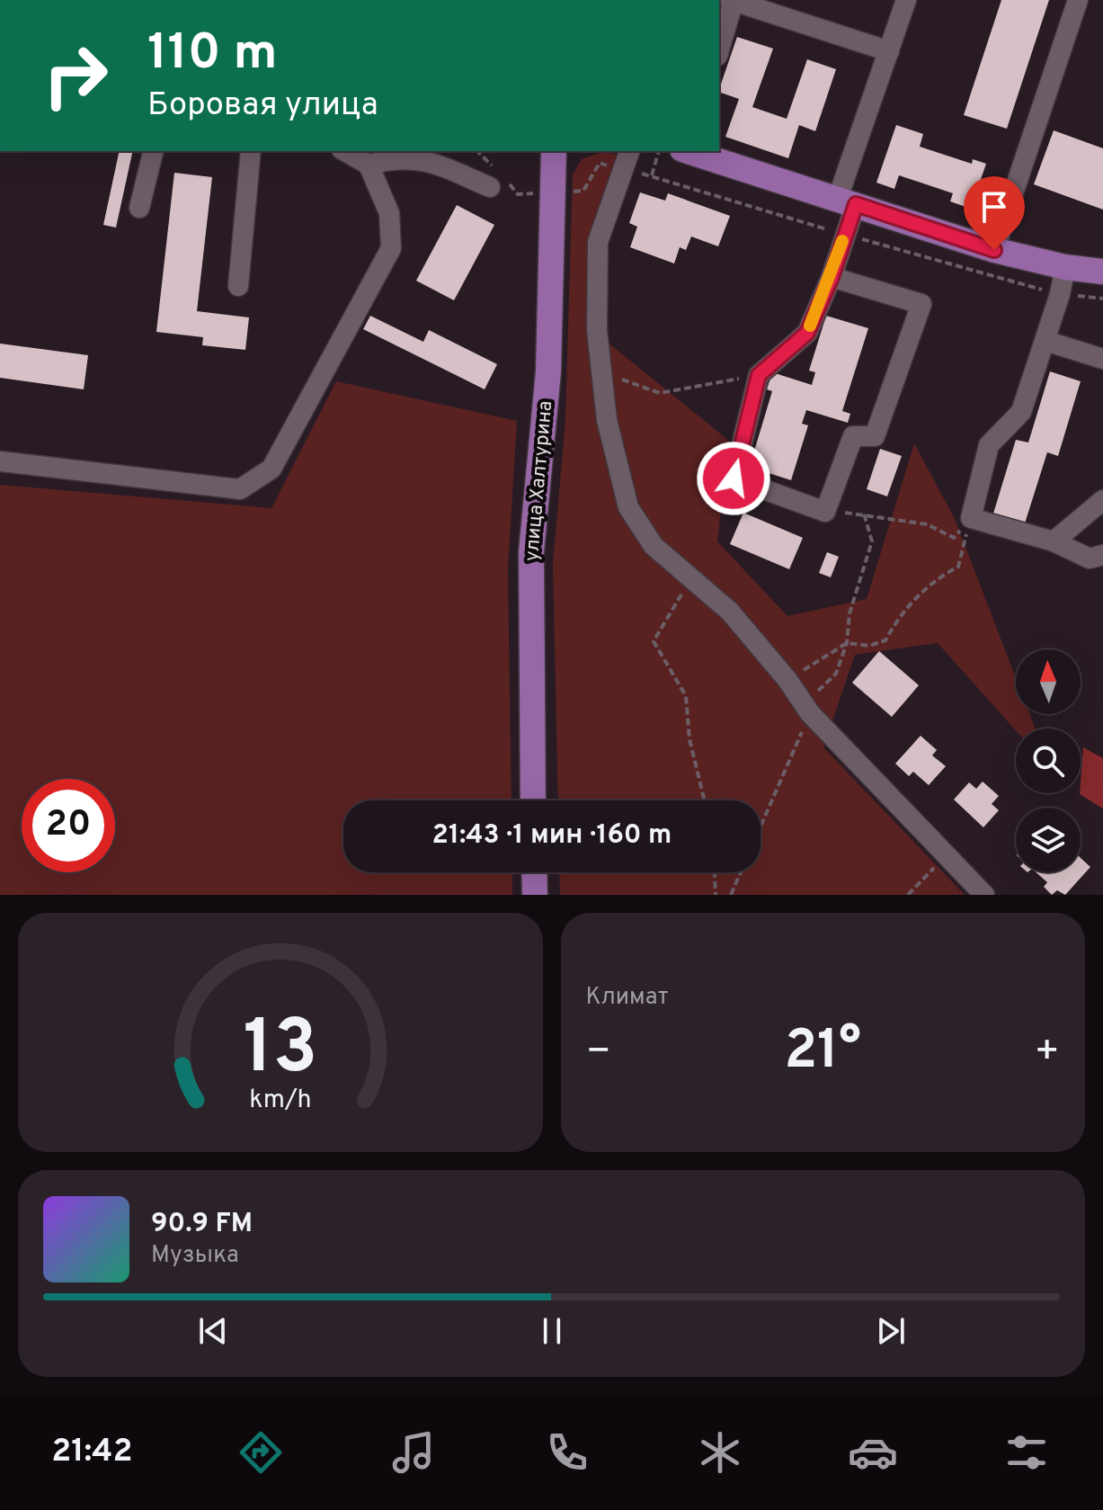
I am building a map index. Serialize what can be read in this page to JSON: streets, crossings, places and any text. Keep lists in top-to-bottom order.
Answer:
{
  "streets": {
    "main road": ["улица Халтурина"]
  },
  "north": "top",
  "page": {
    "turn": ["110 m", "Боровая улица"],
    "limit": "20",
    "trip": "21:43 · 1 мин · 160 m",
    "tile": "Климат",
    "heat": ["−", "21°", "+"],
    "song": ["90.9 FM", "Музыка"],
    "tabs": "21:42",
    "gauge": ["13", "km/h"]
  }
}
